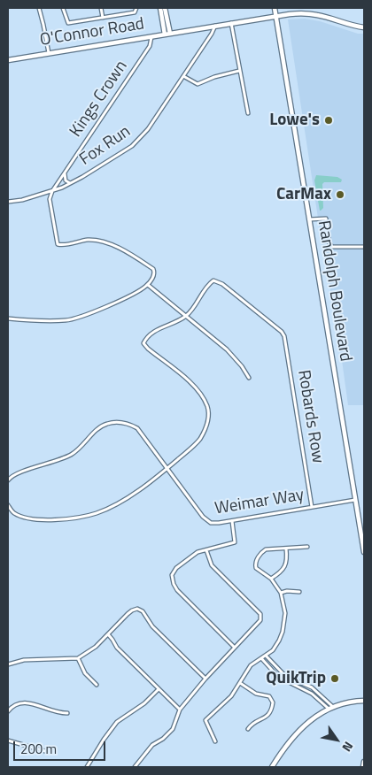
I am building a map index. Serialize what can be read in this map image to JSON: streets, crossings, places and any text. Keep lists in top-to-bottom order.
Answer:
{
  "streets": {
    "street": [
      "O'Connor Road",
      "Kings Crown",
      "Fox Run",
      "Randolph Boulevard",
      "Robards Row",
      "Weimar Way"
    ]
  },
  "crossings": [
    ["O'Connor Road", "Kings Crown"],
    ["O'Connor Road", "Fox Run"],
    ["O'Connor Road", "Randolph Boulevard"],
    ["Kings Crown", "Fox Run"],
    ["Randolph Boulevard", "Weimar Way"],
    ["Robards Row", "Weimar Way"]
  ],
  "places": ["Lowe's", "CarMax", "QuikTrip"],
  "scale_bar": "200 m",
  "north": "bottom right"
}
